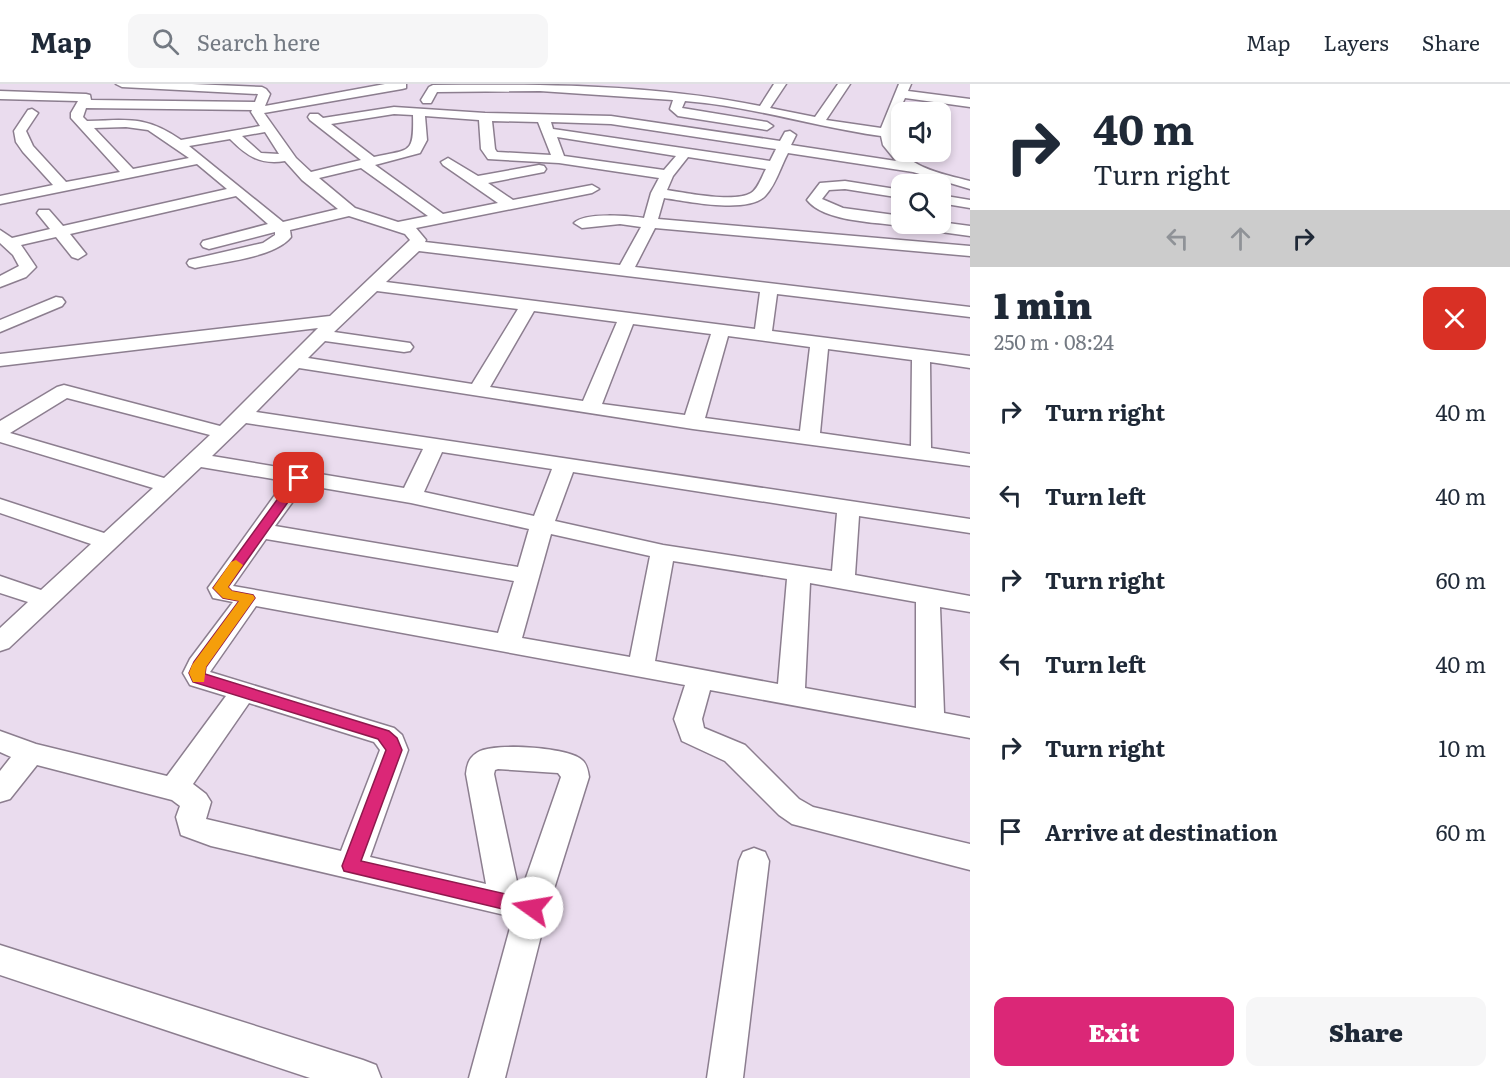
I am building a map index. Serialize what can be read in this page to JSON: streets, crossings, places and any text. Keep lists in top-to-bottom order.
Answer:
{
  "page": {
    "header": "Map",
    "search": "Search here",
    "nav": ["Map", "Layers", "Share"],
    "turn": ["40 m", "Turn right"],
    "heading": ["1 min", "250 m · 08:24"],
    "list": [
      {
        "name": "Turn right",
        "value": "40 m"
      },
      {
        "name": "Turn left",
        "value": "40 m"
      },
      {
        "name": "Turn right",
        "value": "60 m"
      },
      {
        "name": "Turn left",
        "value": "40 m"
      },
      {
        "name": "Turn right",
        "value": "10 m"
      },
      {
        "name": "Arrive at destination",
        "value": "60 m"
      }
    ],
    "buttons": ["Exit", "Share"]
  }
}
